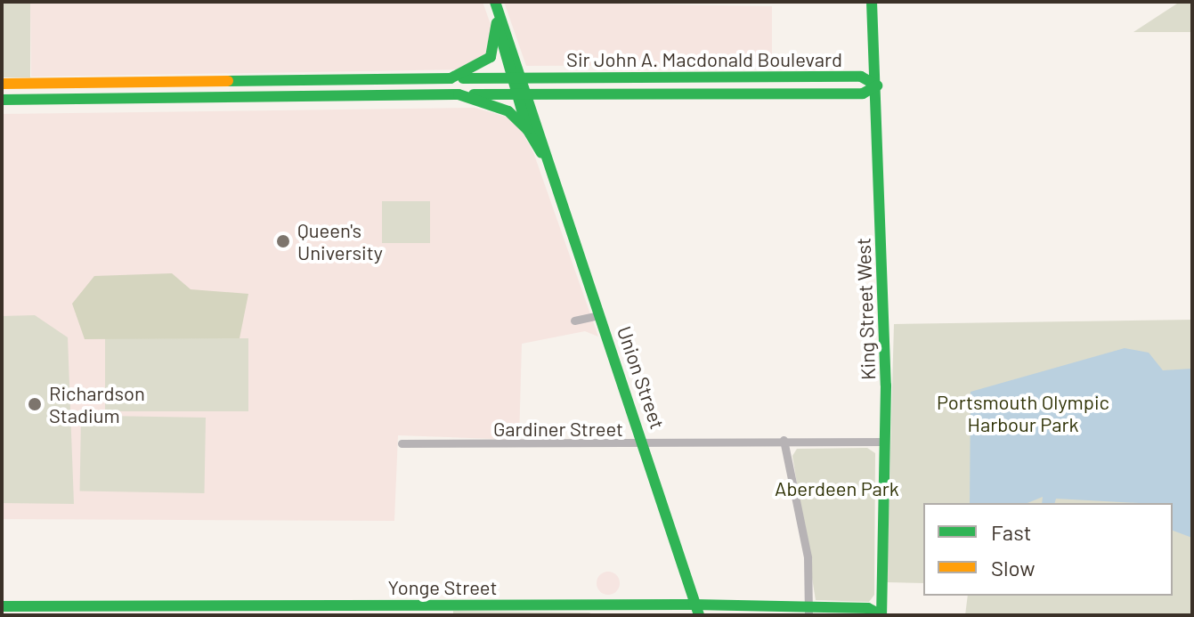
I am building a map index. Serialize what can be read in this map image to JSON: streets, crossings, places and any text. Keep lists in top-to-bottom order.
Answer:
{
  "streets": {
    "main road": [
      "Sir John A. Macdonald Boulevard",
      "King Street West",
      "Union Street",
      "Yonge Street"
    ],
    "street": ["Gardiner Street"]
  },
  "crossings": [
    ["Sir John A. Macdonald Boulevard", "King Street West"],
    ["Sir John A. Macdonald Boulevard", "Union Street"],
    ["King Street West", "Gardiner Street"],
    ["King Street West", "Yonge Street"],
    ["Union Street", "Gardiner Street"],
    ["Union Street", "Yonge Street"]
  ],
  "parks": ["Portsmouth Olympic Harbour Park", "Aberdeen Park"],
  "places": ["Queen's University", "Richardson Stadium"],
  "legend": ["Fast", "Slow"]
}
